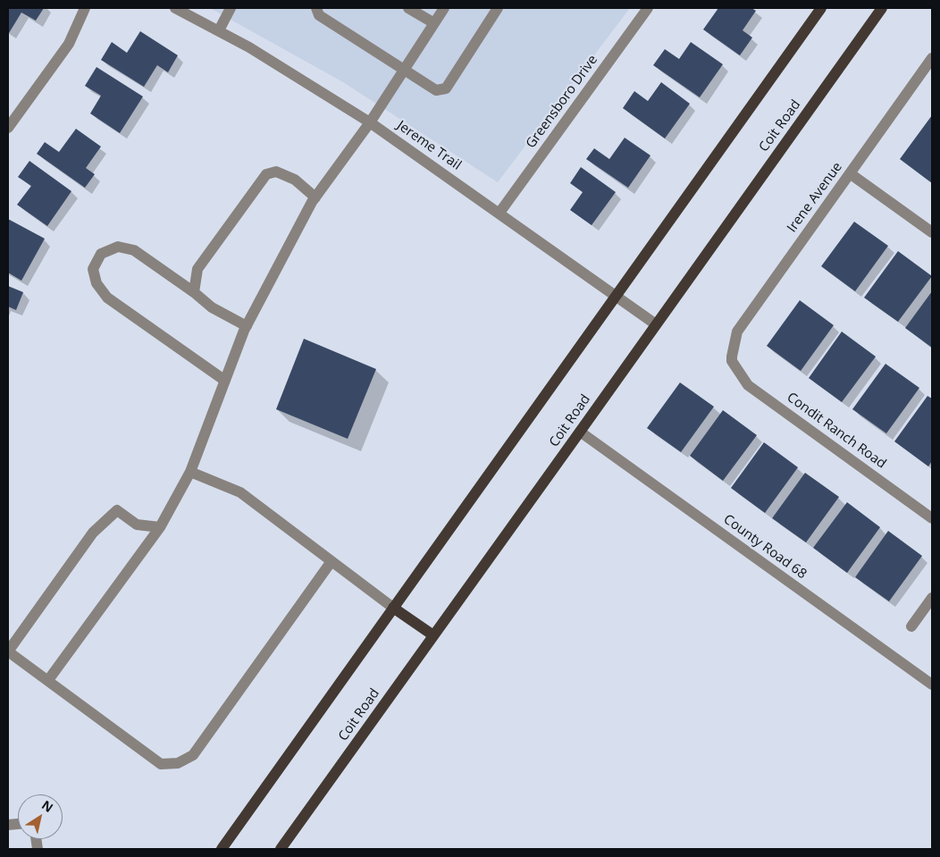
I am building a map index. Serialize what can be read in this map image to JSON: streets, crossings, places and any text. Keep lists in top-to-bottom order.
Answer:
{
  "streets": {
    "main road": ["Coit Road"],
    "street": [
      "Greensboro Drive",
      "Jereme Trail",
      "Irene Avenue",
      "Condit Ranch Road",
      "County Road 68"
    ]
  },
  "crossings": [
    ["Greensboro Drive", "Jereme Trail"],
    ["Coit Road", "Jereme Trail"],
    ["Coit Road", "County Road 68"],
    ["Irene Avenue", "Condit Ranch Road"]
  ],
  "north": "top right"
}
